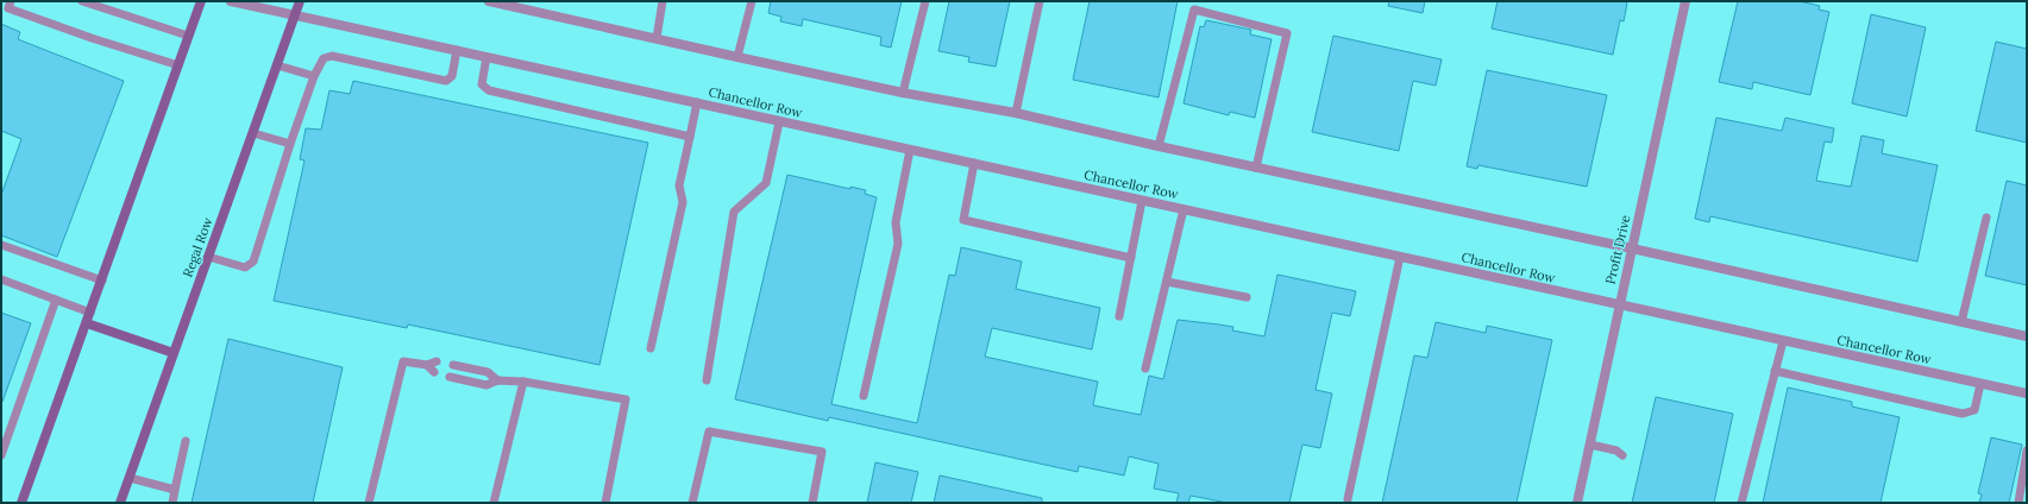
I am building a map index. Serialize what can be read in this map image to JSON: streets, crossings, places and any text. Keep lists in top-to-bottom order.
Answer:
{
  "streets": {
    "main road": ["Regal Row"],
    "street": ["Chancellor Row", "Profit Drive"]
  },
  "crossings": [
    ["Chancellor Row", "Regal Row"],
    ["Chancellor Row", "Profit Drive"]
  ]
}
